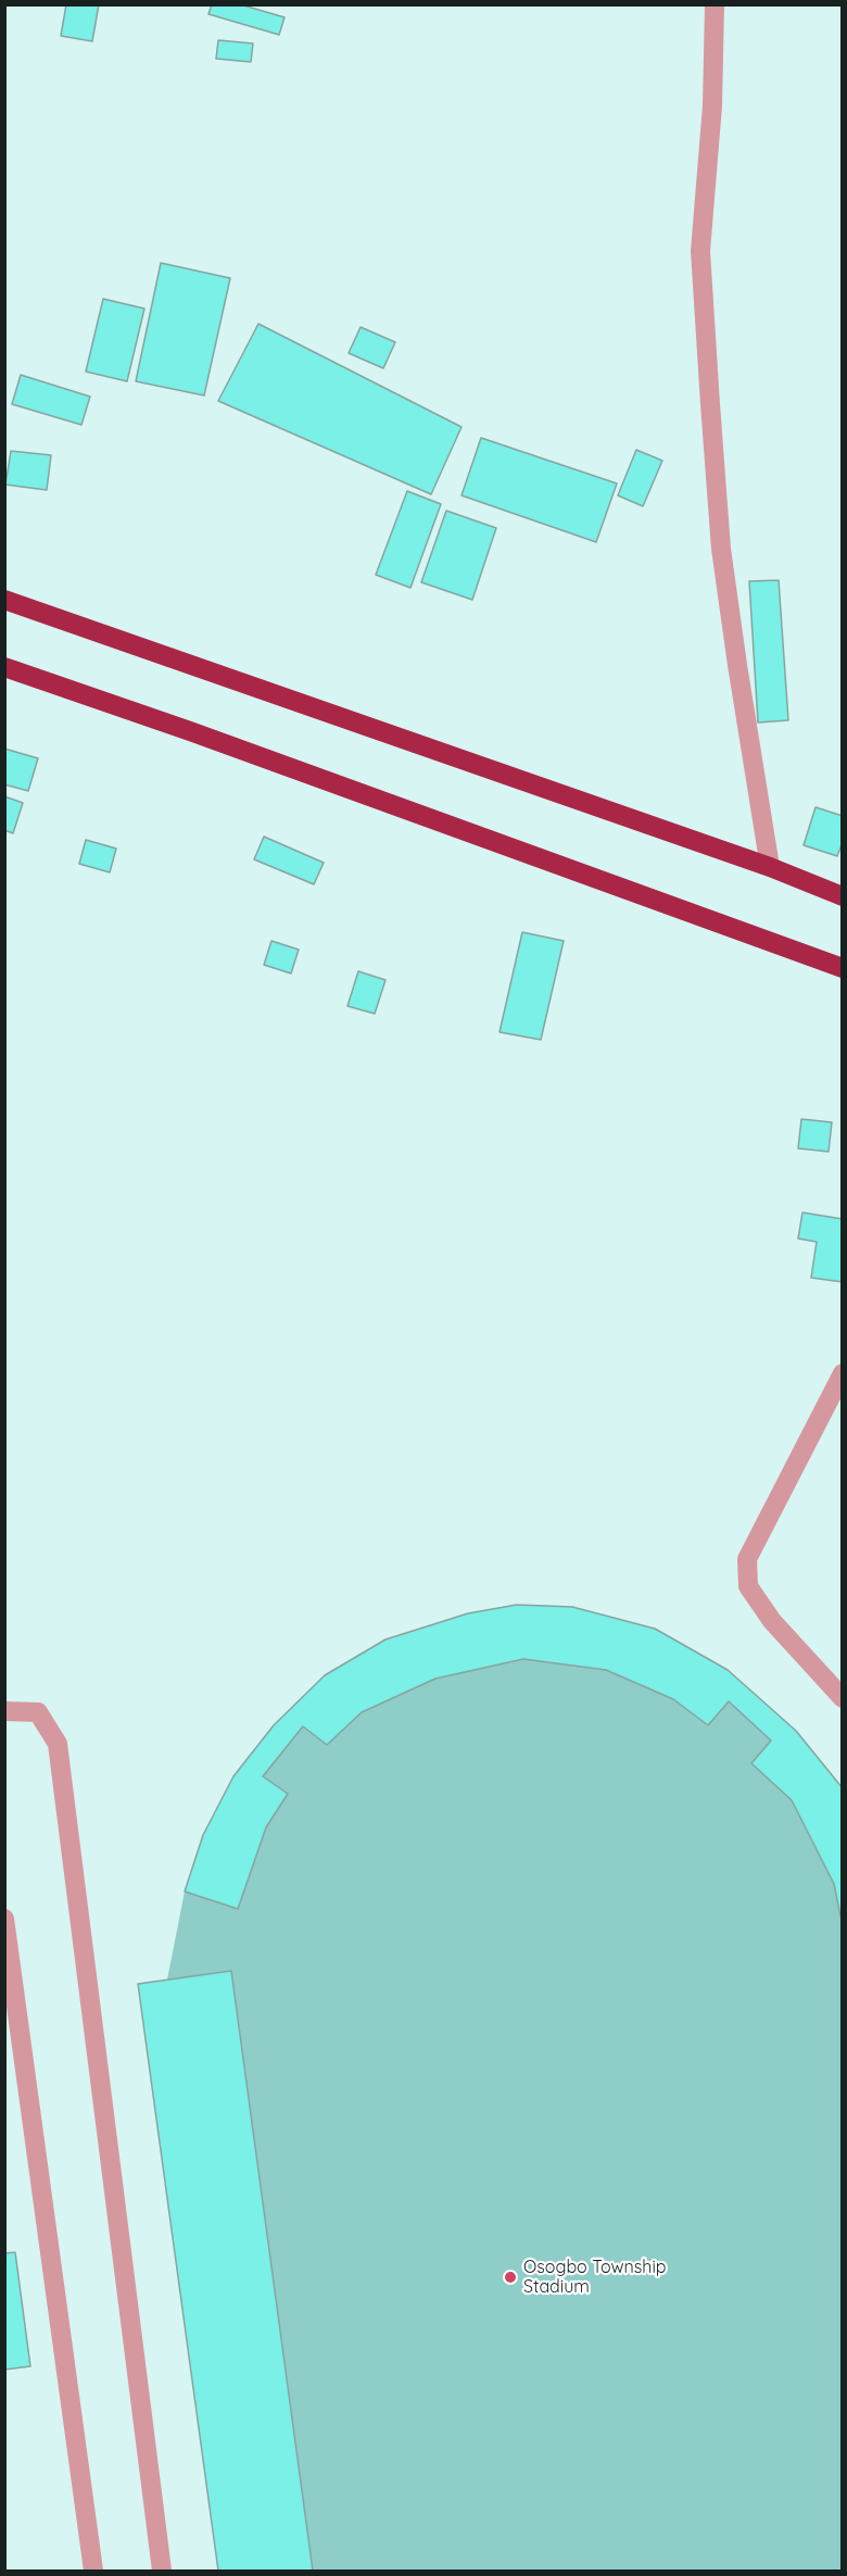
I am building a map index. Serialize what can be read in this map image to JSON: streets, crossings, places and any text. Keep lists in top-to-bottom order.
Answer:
{
  "places": ["Osogbo Township Stadium"]
}
